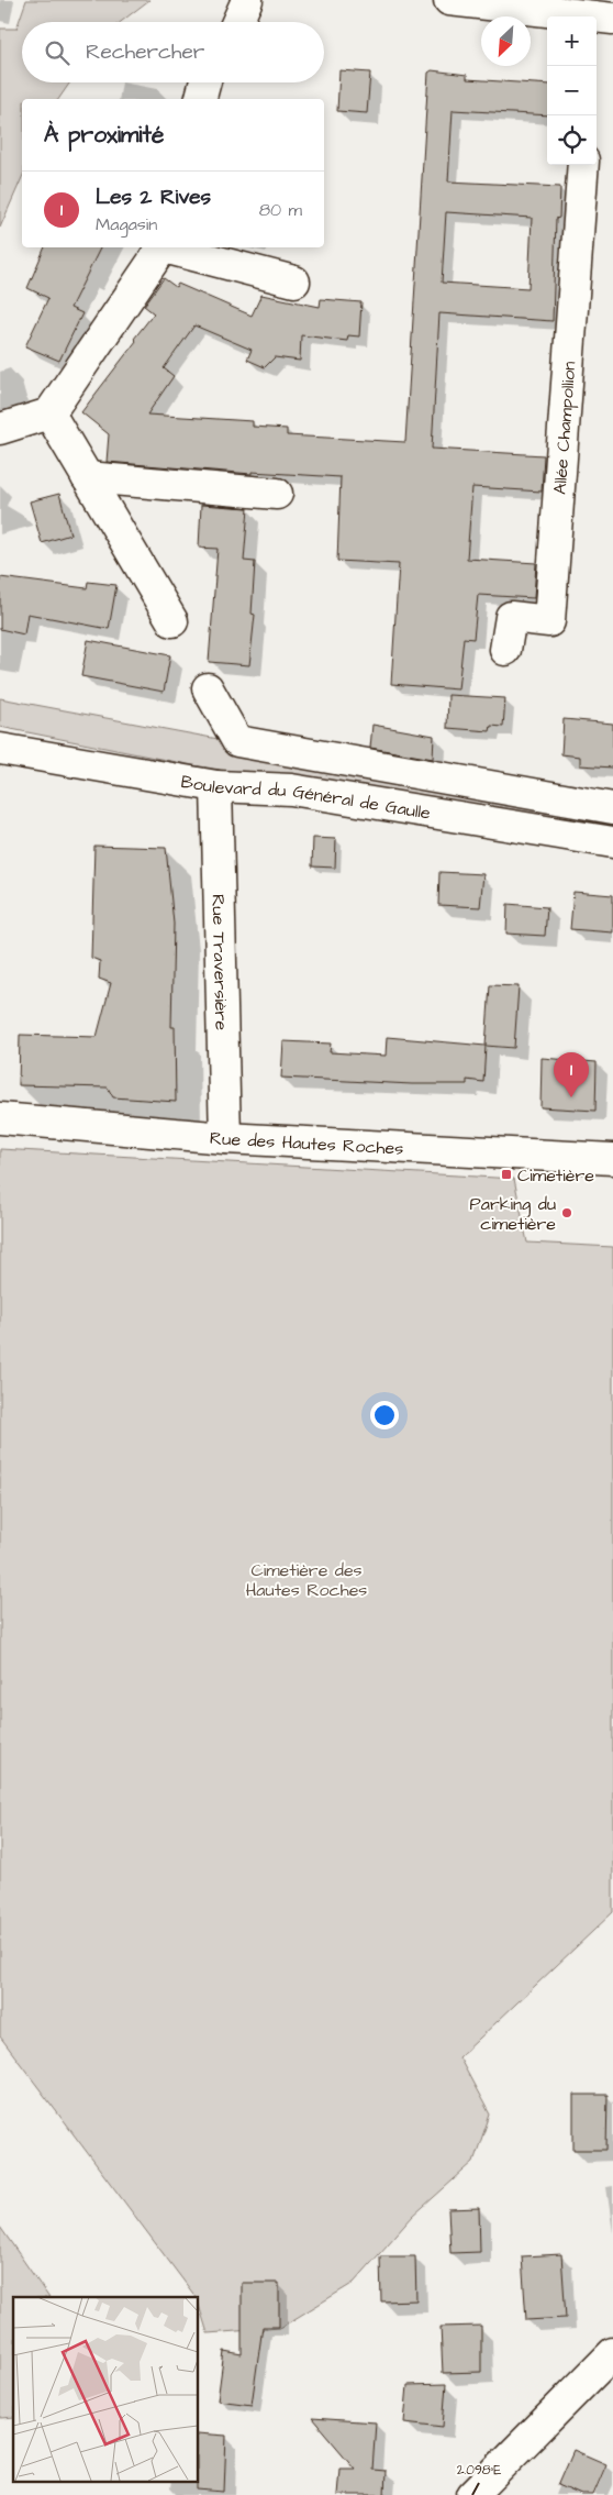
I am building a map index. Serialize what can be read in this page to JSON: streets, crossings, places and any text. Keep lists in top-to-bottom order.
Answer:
{
  "streets": {
    "street": [
      "Allée Champollion",
      "Boulevard du Général de Gaulle",
      "Rue Traversière",
      "Rue des Hautes Roches"
    ]
  },
  "crossings": [
    ["Boulevard du Général de Gaulle", "Rue Traversière"],
    ["Rue Traversière", "Rue des Hautes Roches"]
  ],
  "parks": ["Cimetière des Hautes Roches"],
  "places": {
    "transit": ["Cimetière"],
    "other": ["Parking du cimetière"]
  },
  "north": "bottom left",
  "page": {
    "map_buttons": ["+", "−"],
    "search": "Rechercher",
    "heading": "À proximité",
    "list": [
      {
        "mark": "1",
        "name": "Les 2 Rives",
        "note": "Magasin",
        "value": "80 m"
      }
    ],
    "pins": "1"
  },
  "coordinates": ["2.098°E"]
}
